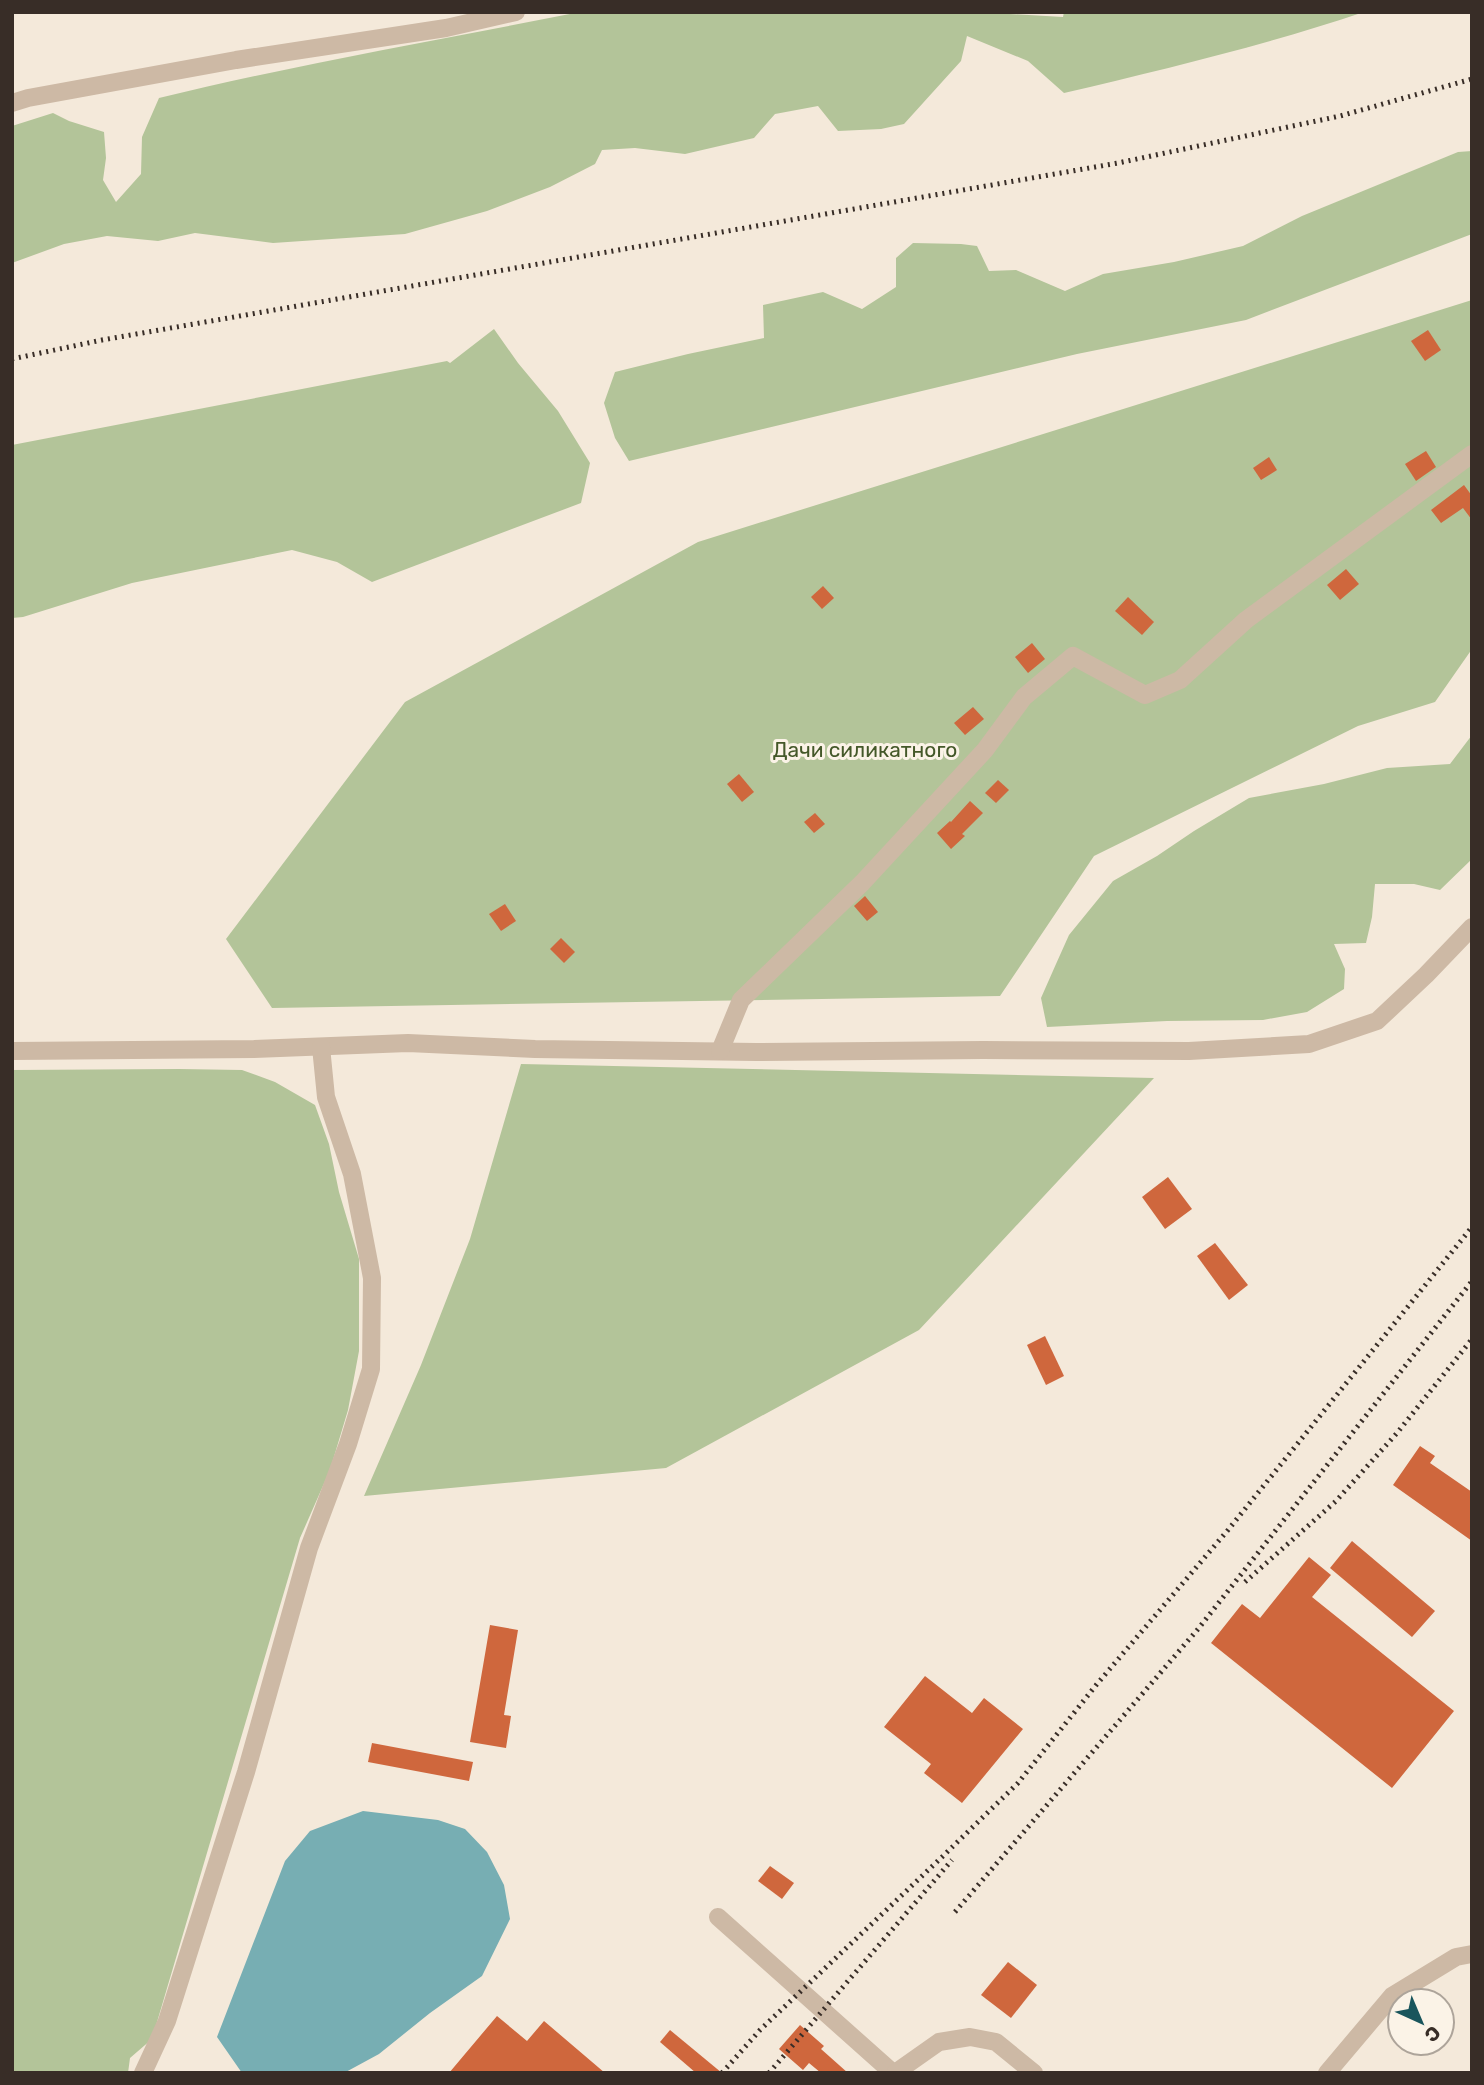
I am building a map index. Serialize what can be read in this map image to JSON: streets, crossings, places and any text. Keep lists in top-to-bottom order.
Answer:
{
  "parks": ["Дачи силикатного"],
  "north": "bottom right"
}
